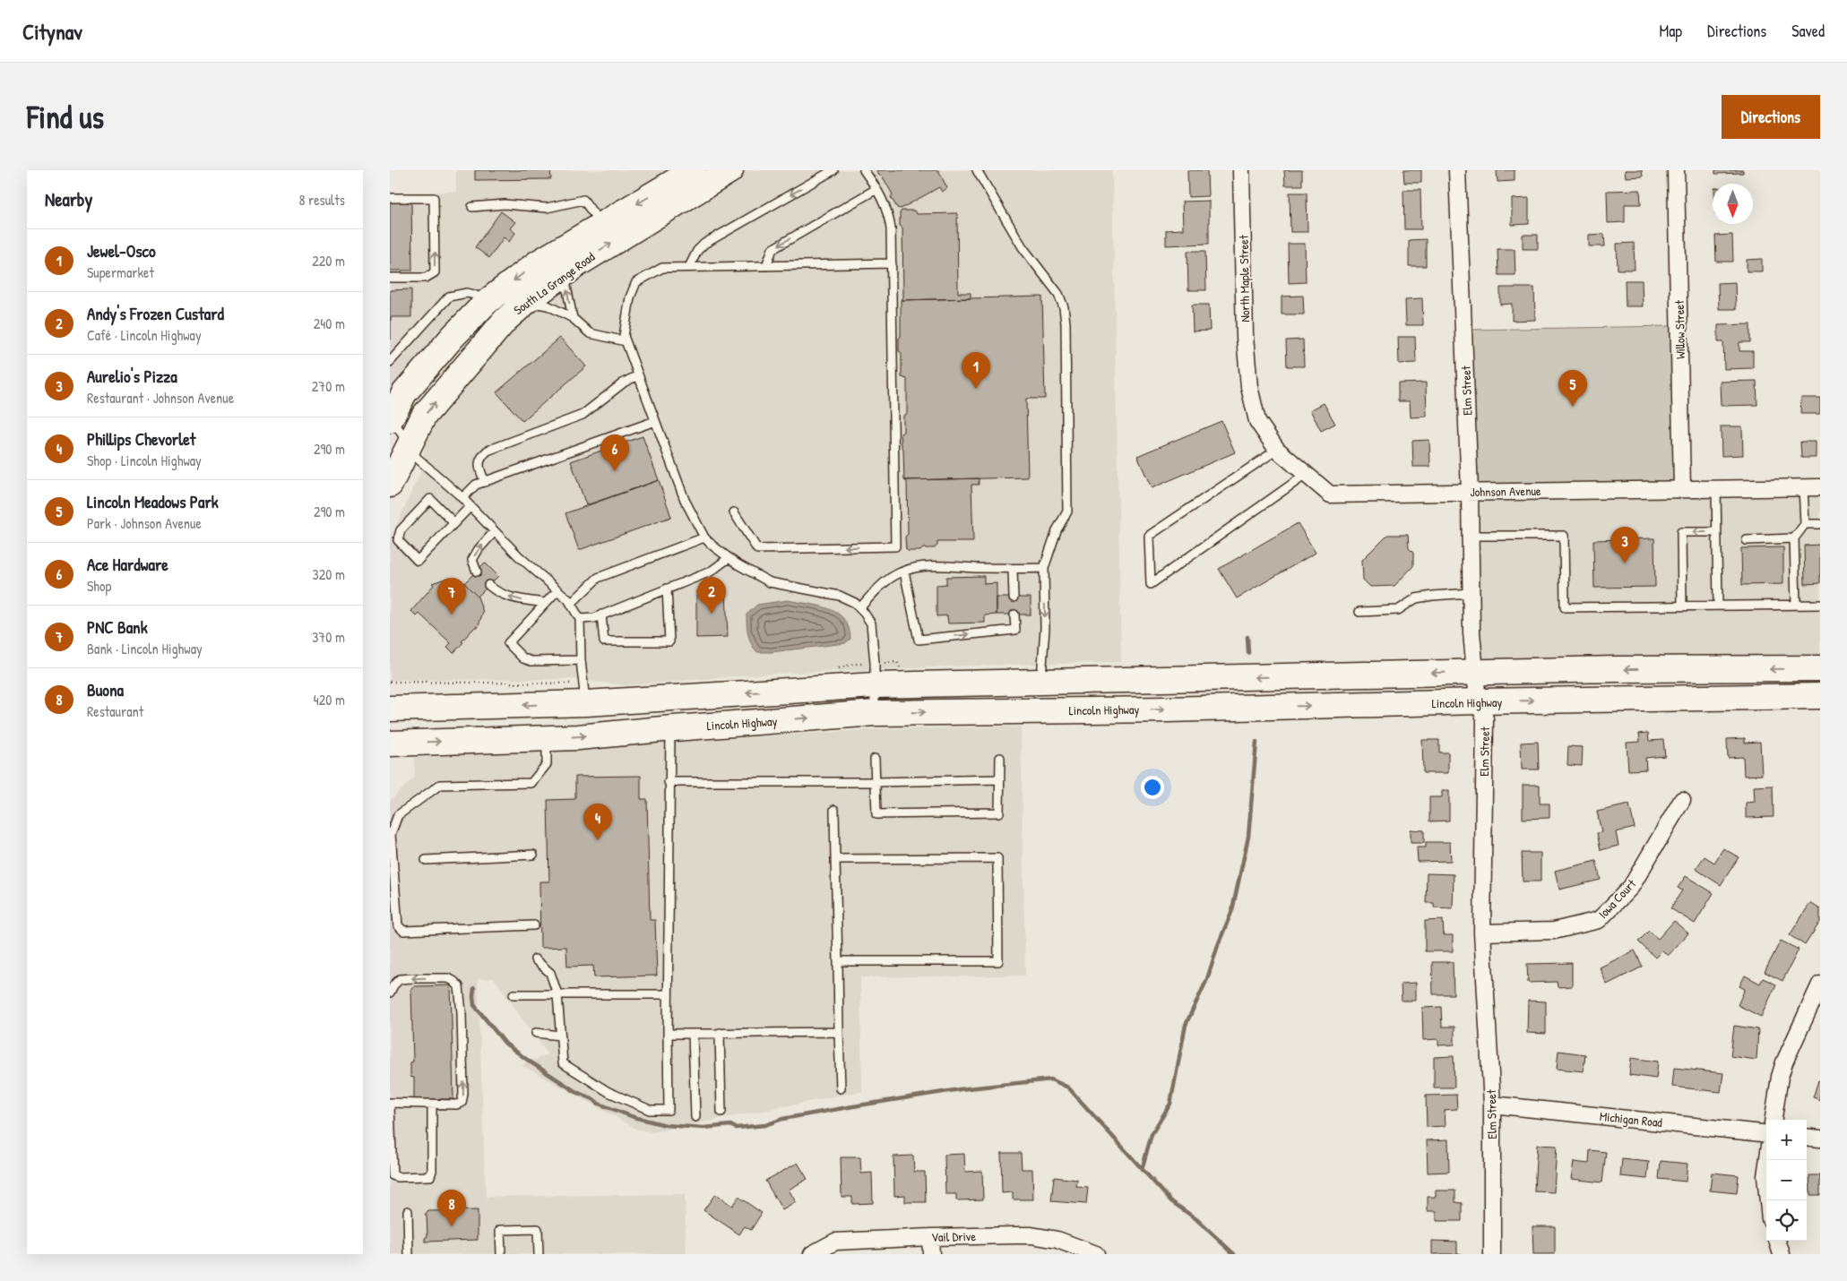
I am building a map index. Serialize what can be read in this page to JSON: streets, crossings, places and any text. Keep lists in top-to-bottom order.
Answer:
{
  "streets": {
    "main road": ["South La Grange Road", "Lincoln Highway"],
    "street": [
      "North Maple Street",
      "Willow Street",
      "Elm Street",
      "Johnson Avenue",
      "Iowa Court",
      "Michigan Road",
      "Vail Drive"
    ]
  },
  "crossings": [
    ["North Maple Street", "Johnson Avenue"],
    ["Willow Street", "Johnson Avenue"],
    ["Elm Street", "Johnson Avenue"],
    ["Elm Street", "Lincoln Highway"],
    ["Elm Street", "Iowa Court"],
    ["Elm Street", "Michigan Road"]
  ],
  "north": "bottom",
  "page": {
    "header": "Citynav",
    "nav": ["Map", "Directions", "Saved"],
    "buttons": "Directions",
    "title": "Find us",
    "heading": ["Nearby", "8 results"],
    "list": [
      {
        "mark": "1",
        "name": "Jewel-Osco",
        "note": "Supermarket",
        "value": "220 m"
      },
      {
        "mark": "2",
        "name": "Andy's Frozen Custard",
        "note": "Café · Lincoln Highway",
        "value": "240 m"
      },
      {
        "mark": "3",
        "name": "Aurelio's Pizza",
        "note": "Restaurant · Johnson Avenue",
        "value": "270 m"
      },
      {
        "mark": "4",
        "name": "Phillips Chevorlet",
        "note": "Shop · Lincoln Highway",
        "value": "290 m"
      },
      {
        "mark": "5",
        "name": "Lincoln Meadows Park",
        "note": "Park · Johnson Avenue",
        "value": "290 m"
      },
      {
        "mark": "6",
        "name": "Ace Hardware",
        "note": "Shop",
        "value": "320 m"
      },
      {
        "mark": "7",
        "name": "PNC Bank",
        "note": "Bank · Lincoln Highway",
        "value": "370 m"
      },
      {
        "mark": "8",
        "name": "Buona",
        "note": "Restaurant",
        "value": "420 m"
      }
    ],
    "pins": [
      "1",
      "5",
      "6",
      "3",
      "2",
      "7",
      "4",
      "8"
    ],
    "map_buttons": ["+", "−"]
  }
}
